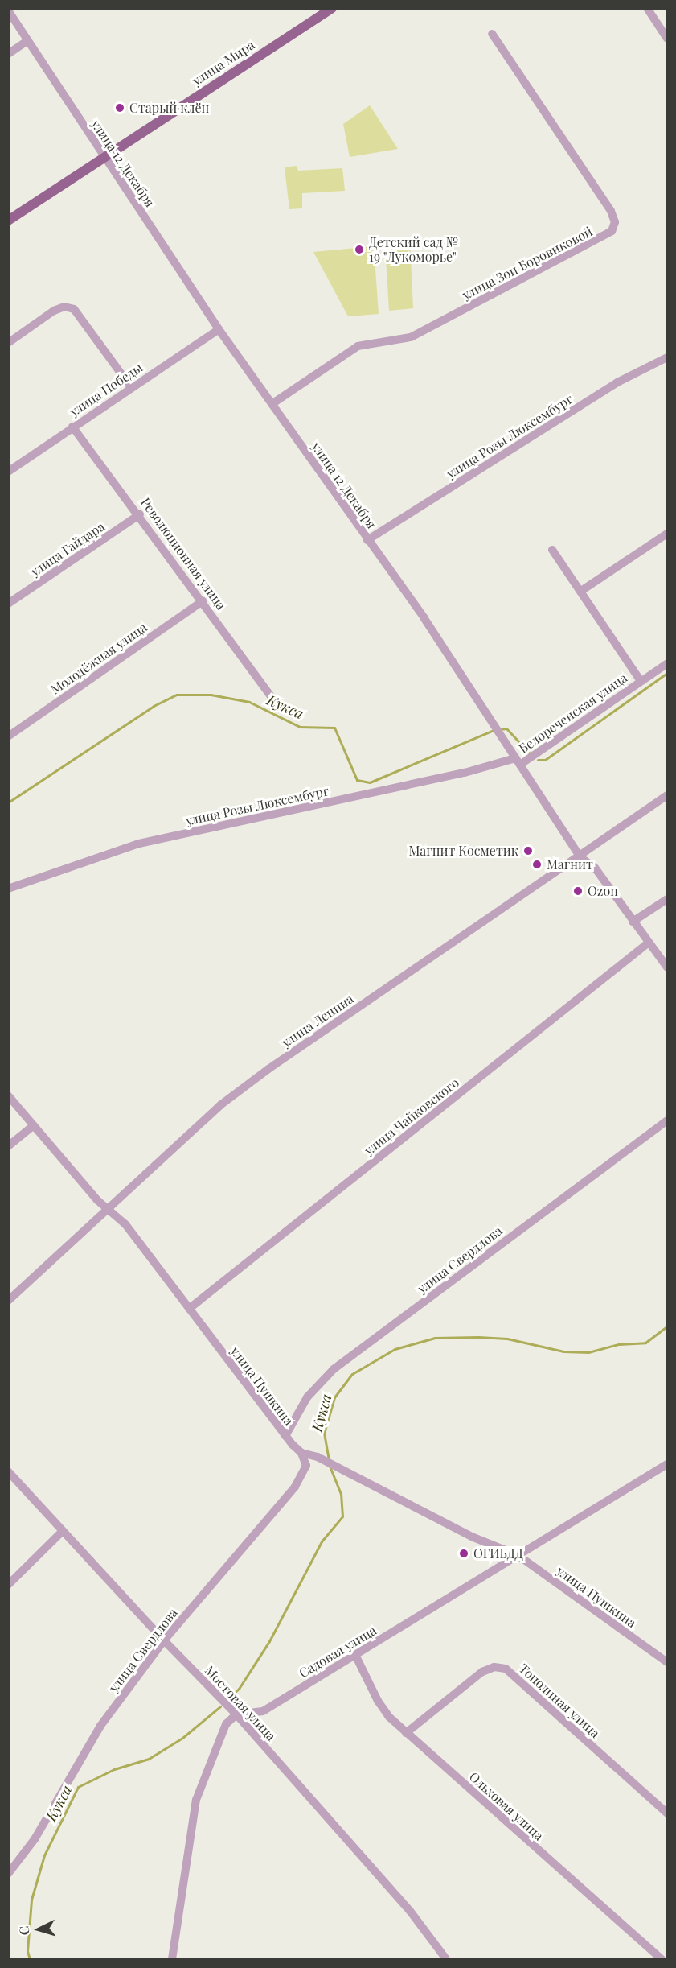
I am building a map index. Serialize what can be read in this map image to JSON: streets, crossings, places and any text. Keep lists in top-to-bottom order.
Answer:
{
  "streets": {
    "main road": ["улица Мира"],
    "street": [
      "улица 12 Декабря",
      "улица Зои Боровиковой",
      "улица Победы",
      "улица Розы Люксембург",
      "улица Гайдара",
      "Революционная улица",
      "Молодёжная улица",
      "Белореченская улица",
      "улица Ленина",
      "улица Чайковского",
      "улица Свердлова",
      "улица Пушкина",
      "Садовая улица",
      "Тополиная улица",
      "Мостовая улица",
      "Ольховая улица"
    ]
  },
  "crossings": [
    ["улица Мира", "улица 12 Декабря"],
    ["улица 12 Декабря", "улица Зои Боровиковой"],
    ["улица 12 Декабря", "улица Победы"],
    ["улица 12 Декабря", "улица Розы Люксембург"],
    ["улица 12 Декабря", "Белореченская улица"],
    ["улица 12 Декабря", "улица Ленина"],
    ["улица 12 Декабря", "улица Чайковского"],
    ["улица Победы", "Революционная улица"],
    ["улица Розы Люксембург", "Белореченская улица"],
    ["улица Гайдара", "Революционная улица"],
    ["Революционная улица", "Молодёжная улица"],
    ["улица Ленина", "улица Пушкина"],
    ["улица Чайковского", "улица Пушкина"],
    ["улица Свердлова", "улица Пушкина"],
    ["улица Свердлова", "Мостовая улица"],
    ["улица Пушкина", "Садовая улица"],
    ["Садовая улица", "Мостовая улица"],
    ["Садовая улица", "Ольховая улица"],
    ["Тополиная улица", "Ольховая улица"]
  ],
  "water": ["Кукса"],
  "places": [
    "Старый клён",
    "Детский сад № 19 \"Лукоморье\"",
    "Магнит Косметик",
    "Магнит",
    "Ozon",
    "ОГИБДД"
  ],
  "north": "left"
}
